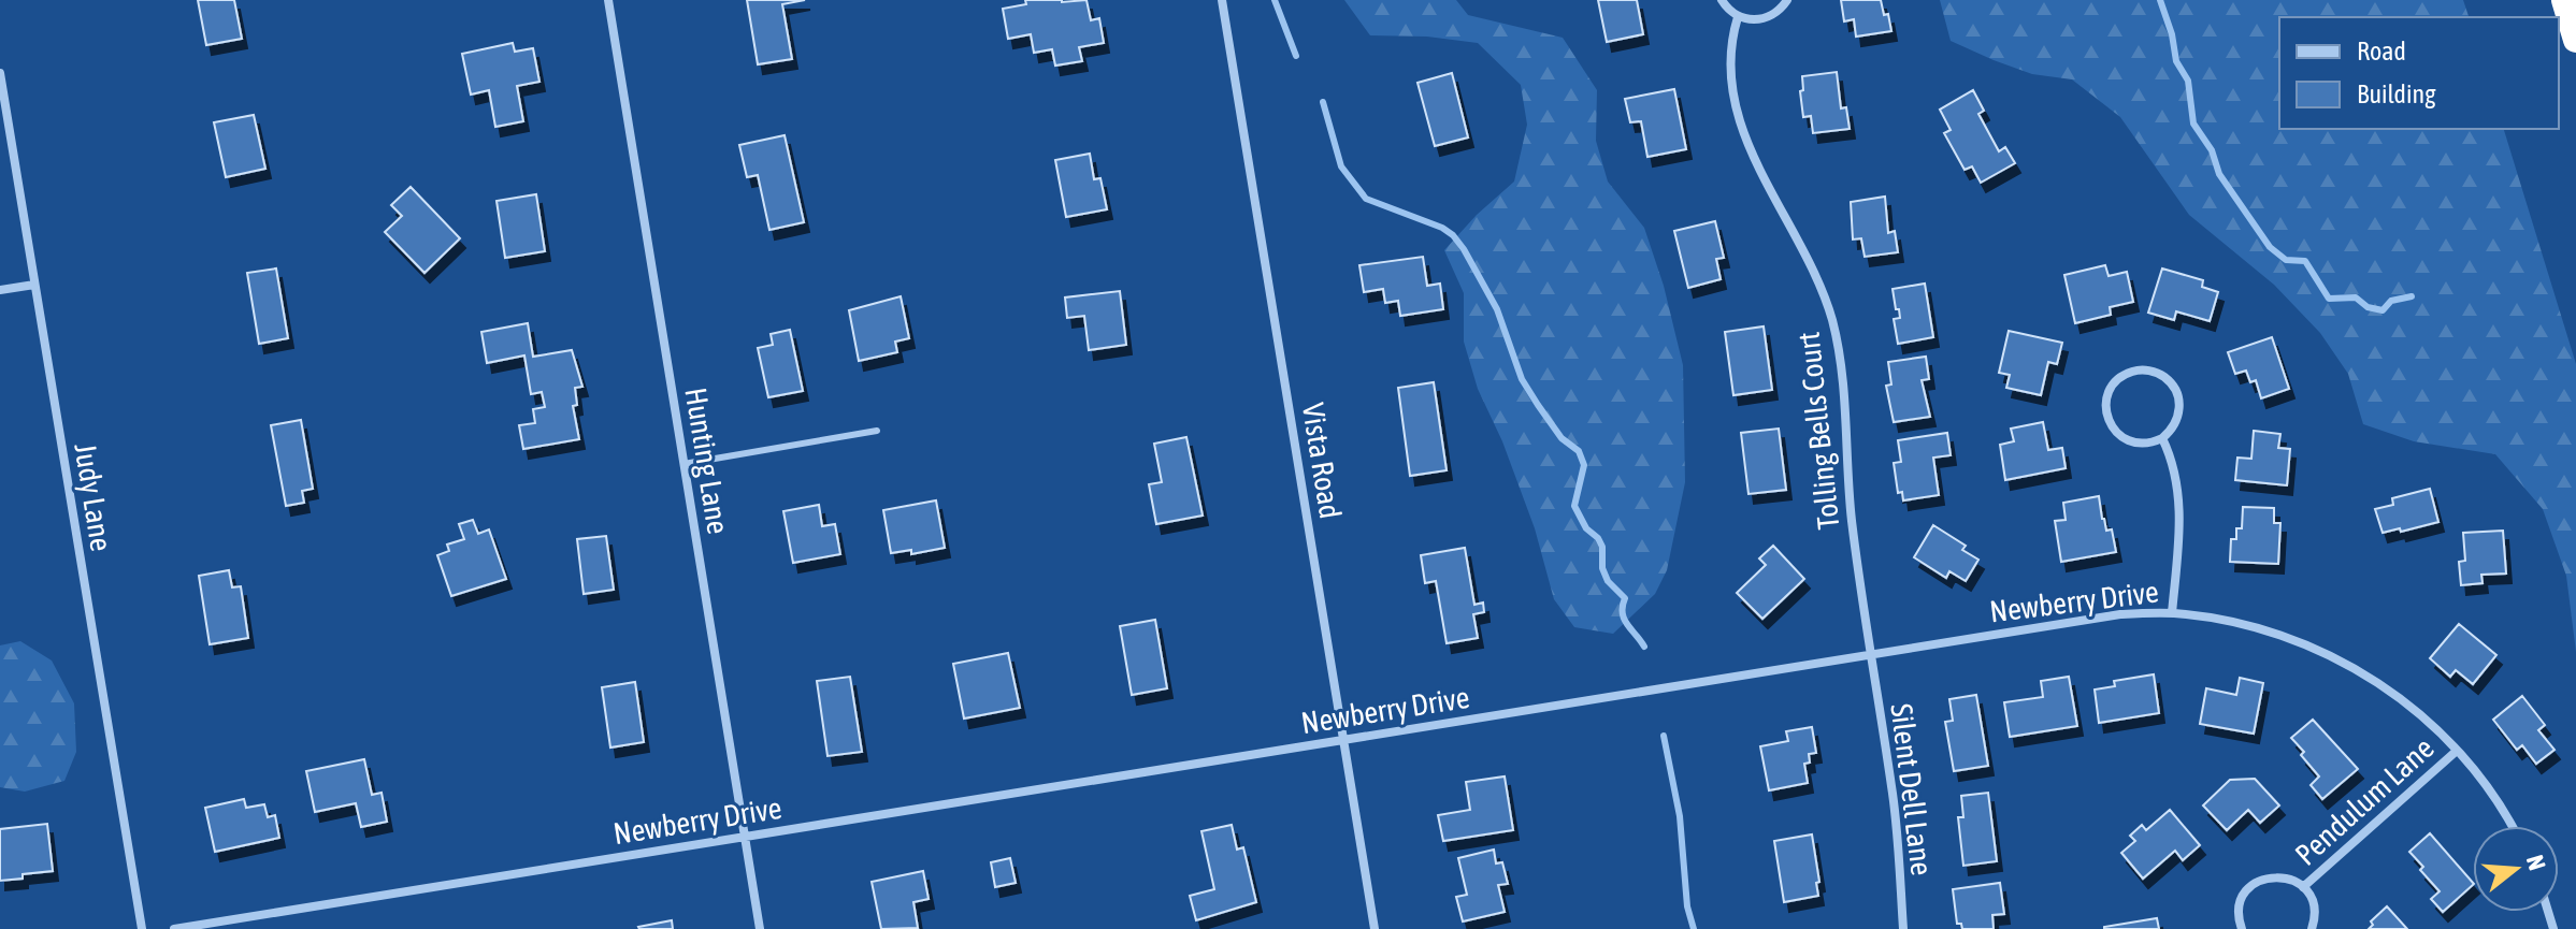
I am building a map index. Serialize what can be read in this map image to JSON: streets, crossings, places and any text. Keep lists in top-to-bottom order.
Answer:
{
  "streets": {
    "street": [
      "Tolling Bells Court",
      "Hunting Lane",
      "Vista Road",
      "Judy Lane",
      "Newberry Drive",
      "Silent Dell Lane",
      "Pendulum Lane"
    ]
  },
  "crossings": [
    ["Tolling Bells Court", "Newberry Drive"],
    ["Tolling Bells Court", "Silent Dell Lane"],
    ["Hunting Lane", "Newberry Drive"],
    ["Vista Road", "Newberry Drive"],
    ["Newberry Drive", "Silent Dell Lane"],
    ["Newberry Drive", "Pendulum Lane"]
  ],
  "legend": ["Road", "Building"],
  "north": "right"
}
